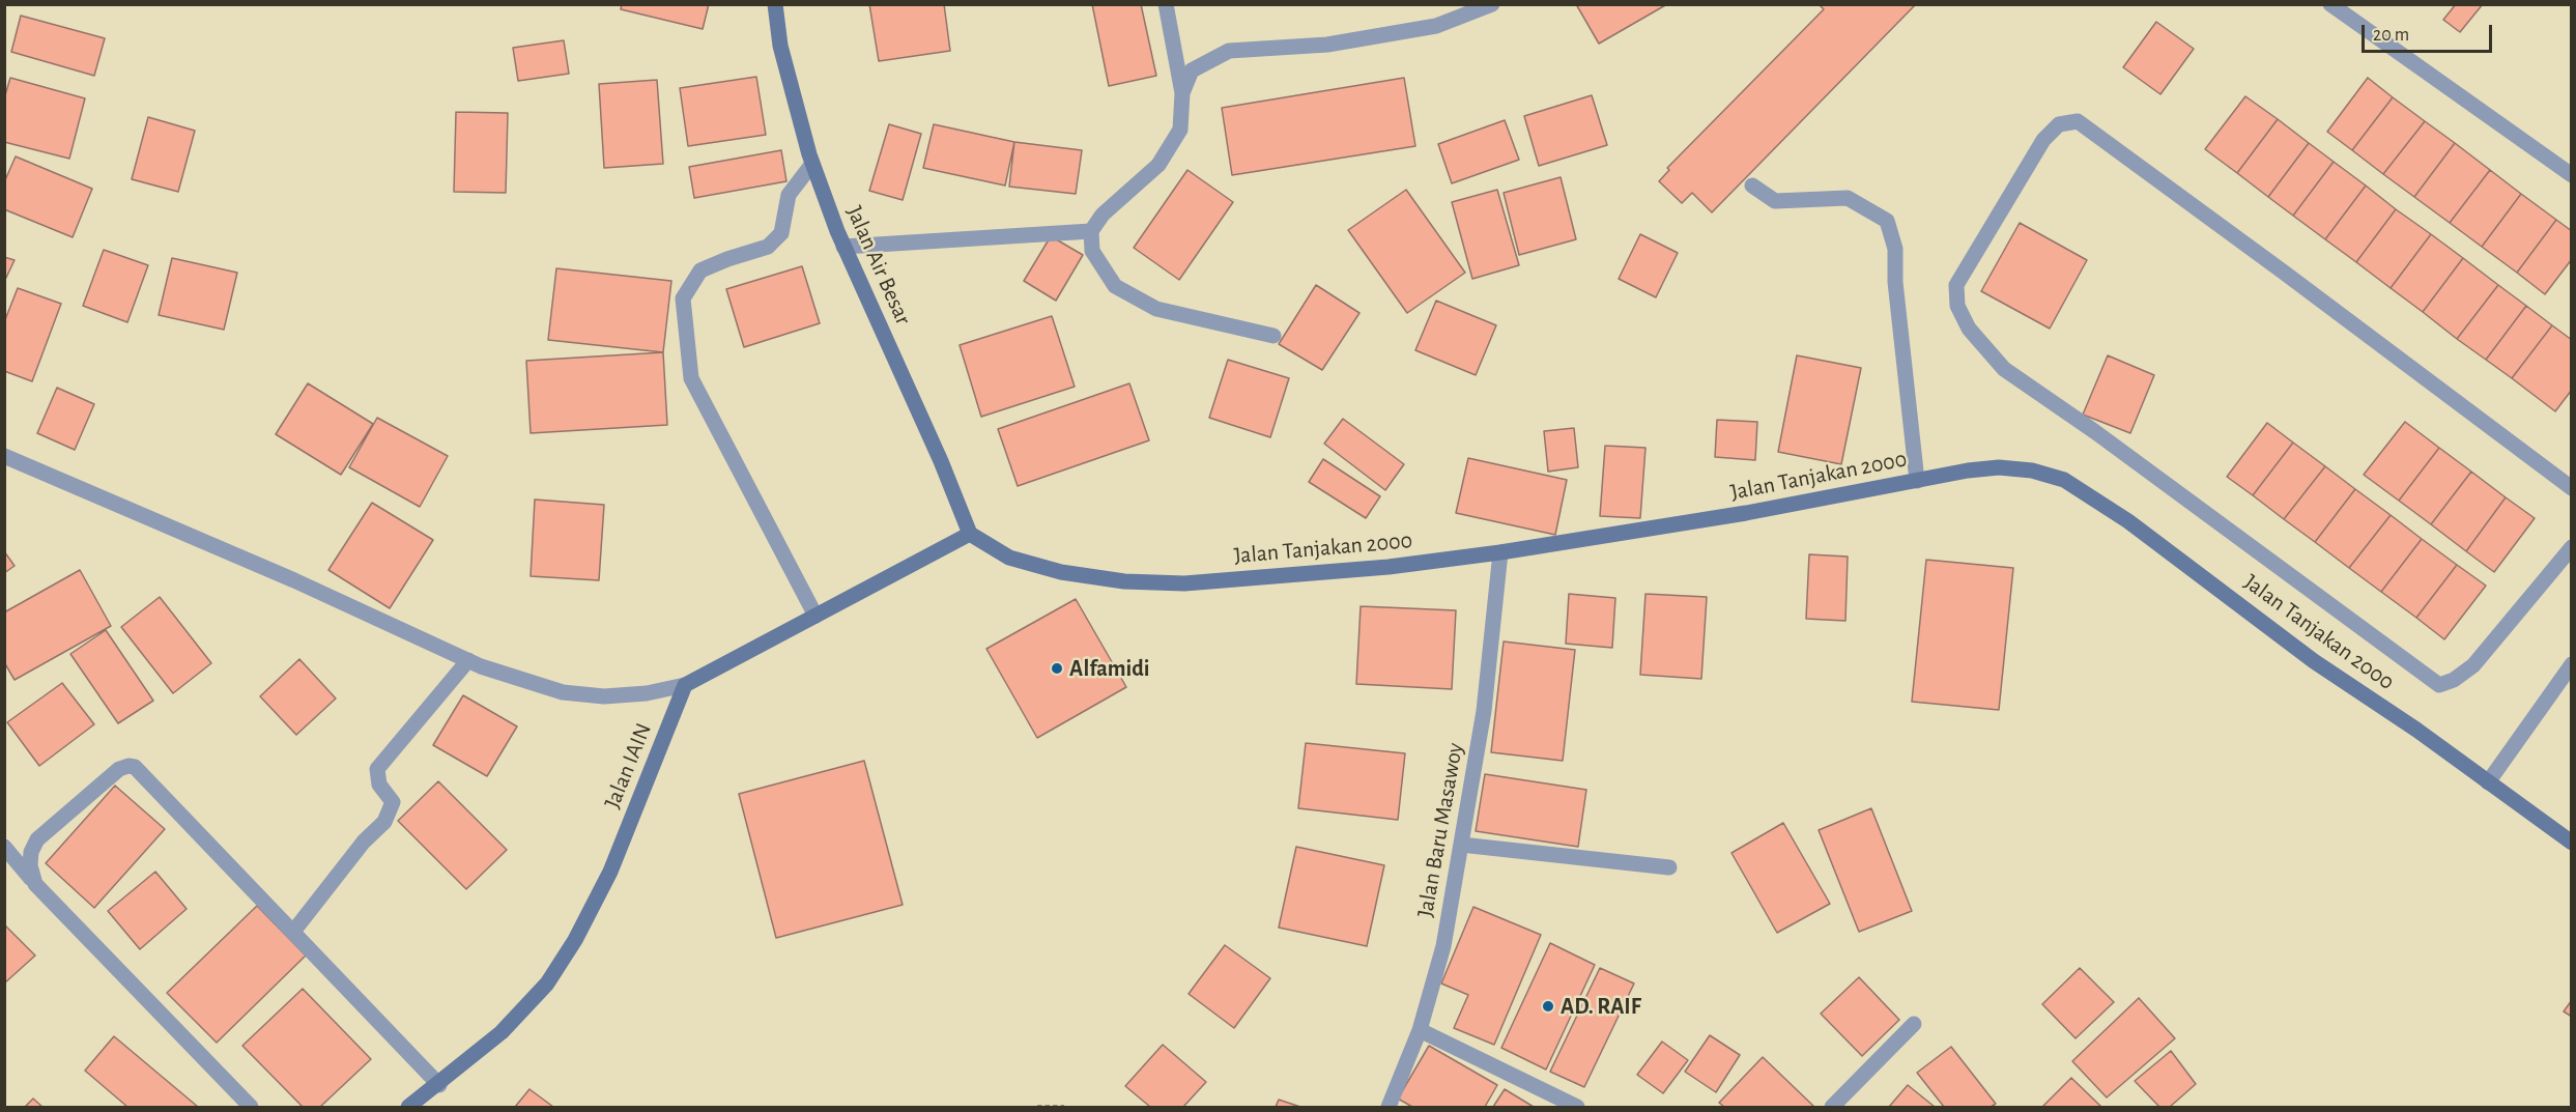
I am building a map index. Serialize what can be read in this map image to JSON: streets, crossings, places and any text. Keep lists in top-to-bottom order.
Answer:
{
  "streets": {
    "street": [
      "Jalan Air Besar",
      "Jalan Tanjakan 2000",
      "Jalan IAIN",
      "Jalan Baru Masawoy"
    ]
  },
  "crossings": [
    ["Jalan Air Besar", "Jalan Tanjakan 2000"],
    ["Jalan Tanjakan 2000", "Jalan Baru Masawoy"]
  ],
  "places": ["Alfamidi", "AD. RAIF"],
  "scale_bar": "20 m"
}
